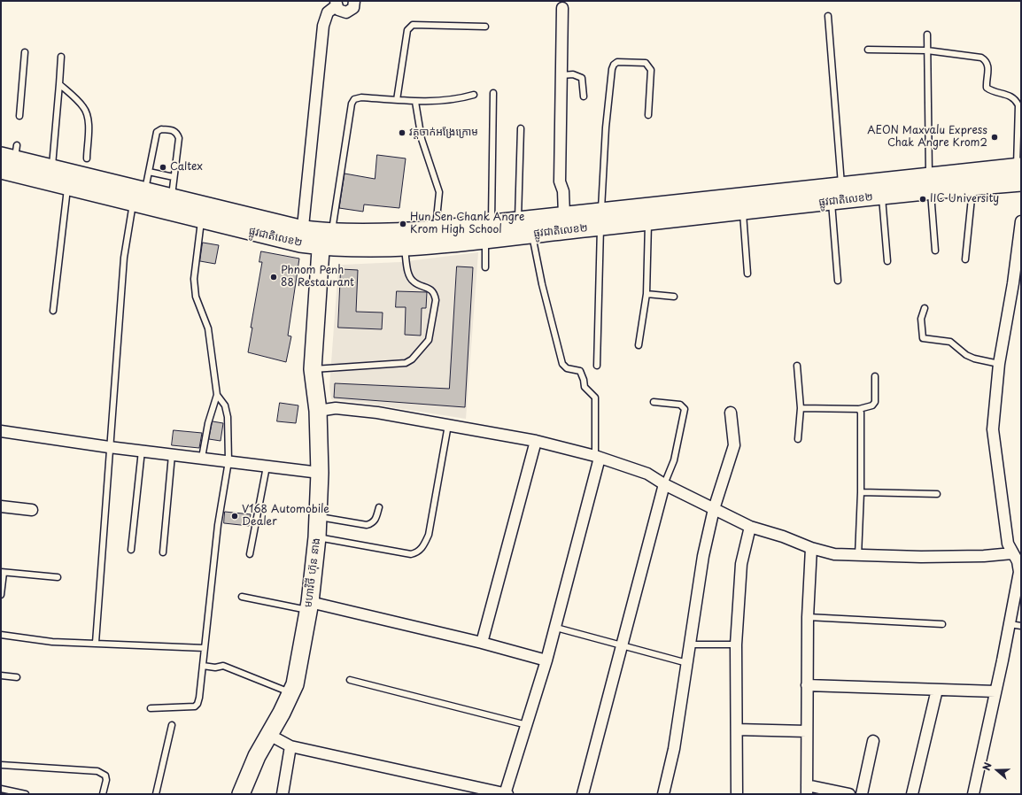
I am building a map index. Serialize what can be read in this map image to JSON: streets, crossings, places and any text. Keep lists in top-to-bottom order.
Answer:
{
  "streets": {
    "main road": ["ផ្លូវជាតិលេខ២", "មហាវិថី ហ៊ុន នាង"]
  },
  "crossings": [
    ["ផ្លូវជាតិលេខ២", "មហាវិថី ហ៊ុន នាង"]
  ],
  "places": [
    "វត្តចាក់អង្រែក្រោម",
    "AEON Maxvalu Express Chak Angre Krom2",
    "Caltex",
    "IIC University",
    "Hun Sen Chank Angre Krom High School",
    "Phnom Penh 88 Restaurant",
    "V168 Automobile Dealer"
  ],
  "north": "left"
}
